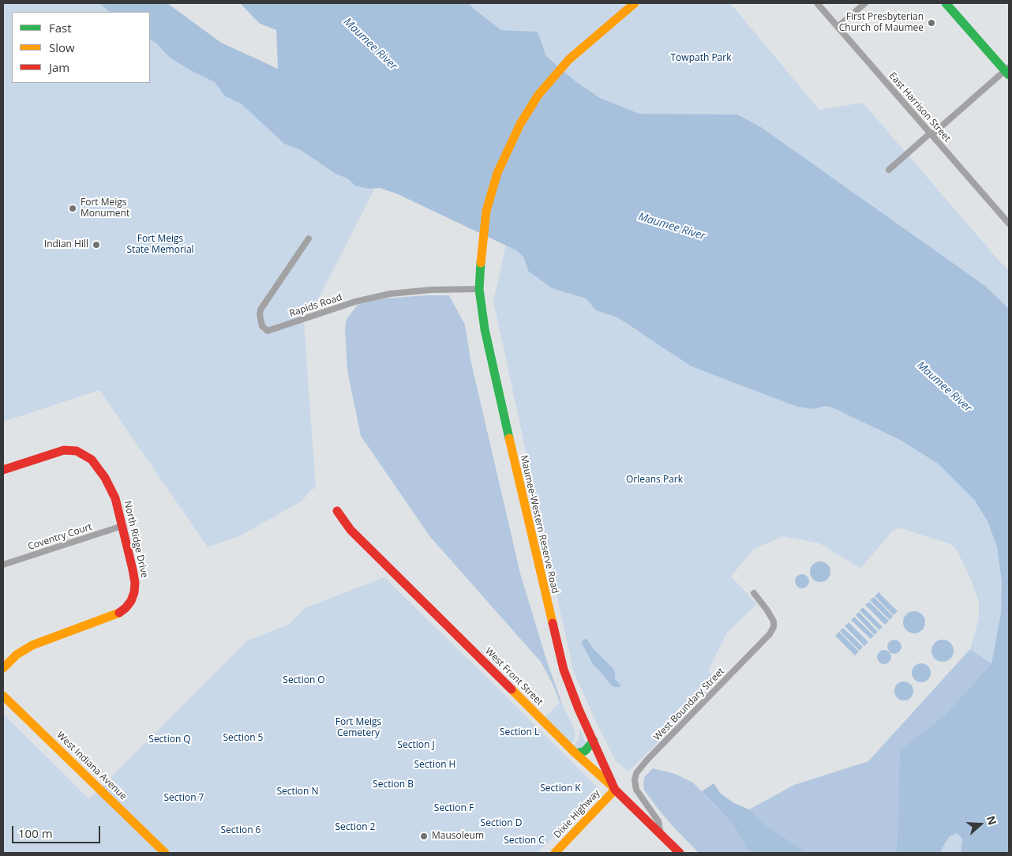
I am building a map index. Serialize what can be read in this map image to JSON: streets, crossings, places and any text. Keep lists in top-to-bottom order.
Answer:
{
  "streets": {
    "main road": [
      "Maumee-Western Reserve Road",
      "North Ridge Drive",
      "West Front Street",
      "West Indiana Avenue",
      "Dixie Highway"
    ],
    "street": [
      "East Harrison Street",
      "Rapids Road",
      "Coventry Court",
      "West Boundary Street"
    ]
  },
  "crossings": [
    ["Rapids Road", "Maumee-Western Reserve Road"],
    ["Maumee-Western Reserve Road", "West Front Street"],
    ["Maumee-Western Reserve Road", "Dixie Highway"],
    ["Coventry Court", "North Ridge Drive"],
    ["West Front Street", "West Boundary Street"],
    ["West Front Street", "Dixie Highway"]
  ],
  "water": ["Maumee River"],
  "parks": [
    "Towpath Park",
    "Fort Meigs State Memorial",
    "Orleans Park",
    "Section O",
    "Fort Meigs Cemetery",
    "Section L",
    "Section 5",
    "Section Q",
    "Section J",
    "Section H",
    "Section B",
    "Section K",
    "Section N",
    "Section 7",
    "Section F",
    "Section D",
    "Section 2",
    "Section 6",
    "Section C"
  ],
  "places": [
    "First Presbyterian Church of Maumee",
    "Fort Meigs Monument",
    "Indian Hill",
    "Mausoleum"
  ],
  "legend": ["Fast", "Slow", "Jam"],
  "scale_bar": "100 m",
  "north": "right"
}
